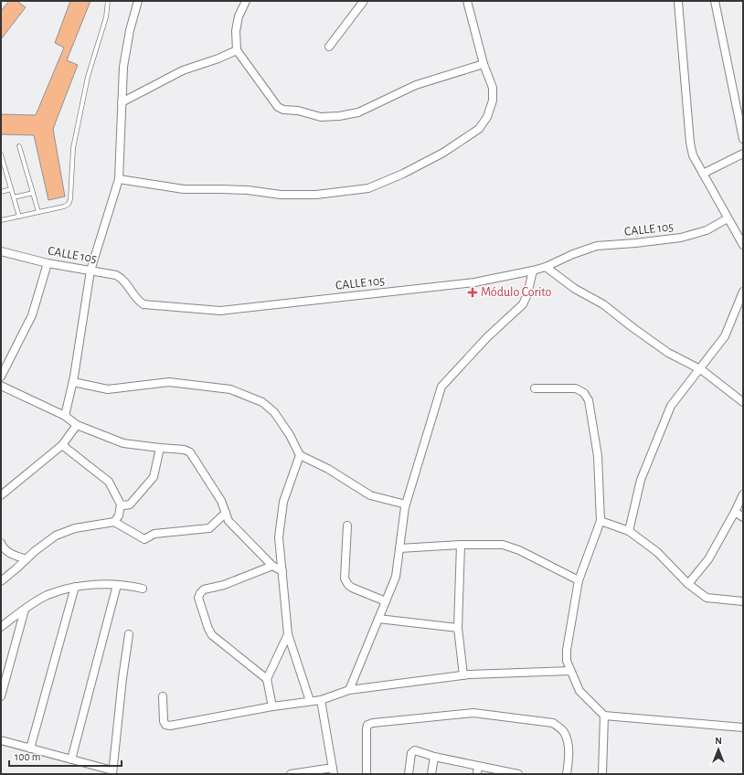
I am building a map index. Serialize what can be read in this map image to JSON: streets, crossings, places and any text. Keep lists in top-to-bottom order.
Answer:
{
  "streets": {
    "street": ["CALLE 105"]
  },
  "places": {
    "health": ["Módulo Corito"]
  },
  "scale_bar": "100 m",
  "north": "top"
}
